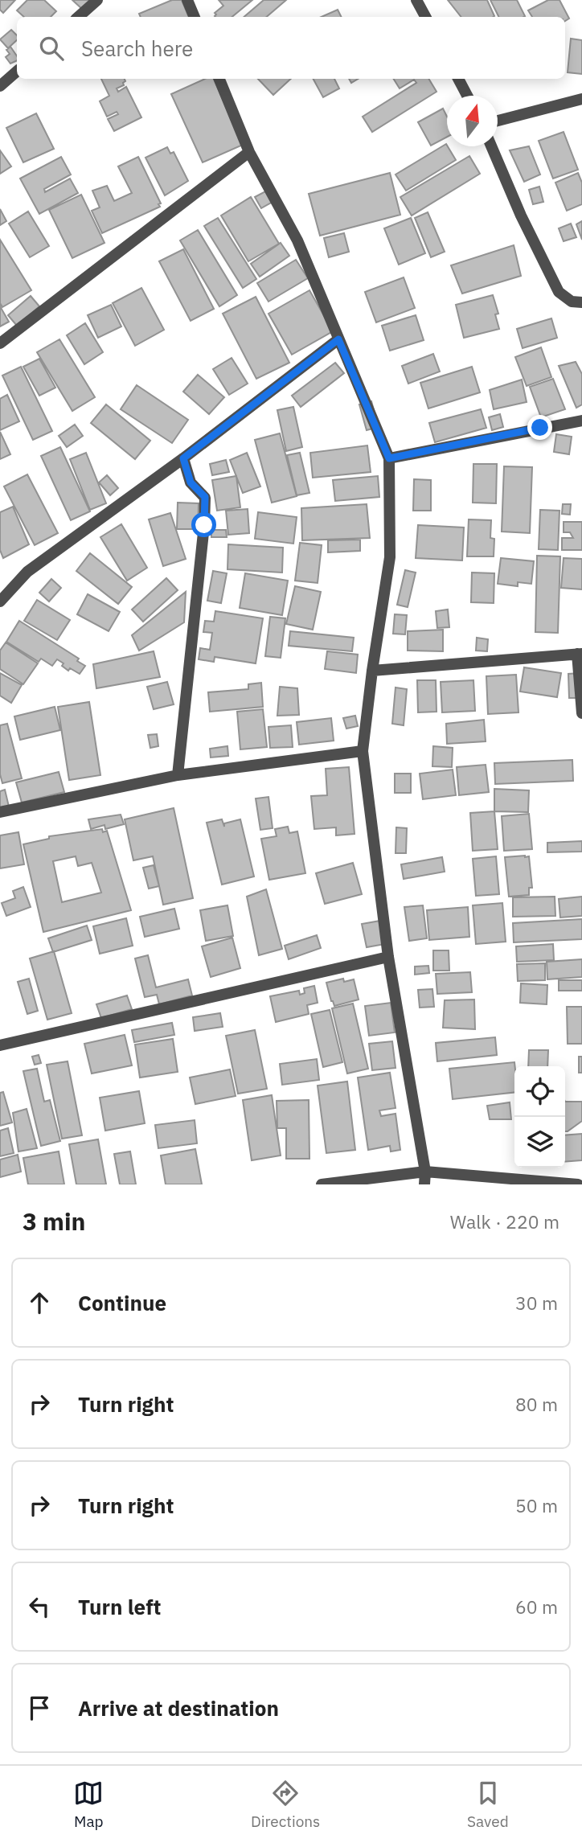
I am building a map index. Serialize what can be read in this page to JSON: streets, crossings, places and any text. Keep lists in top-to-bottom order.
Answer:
{
  "north": "top",
  "page": {
    "search": "Search here",
    "heading": ["3 min", "Walk · 220 m"],
    "list": [
      ["Continue", "30 m"],
      ["Turn right", "80 m"],
      ["Turn right", "50 m"],
      ["Turn left", "60 m"],
      "Arrive at destination"
    ],
    "nav": ["Map", "Directions", "Saved"]
  }
}
